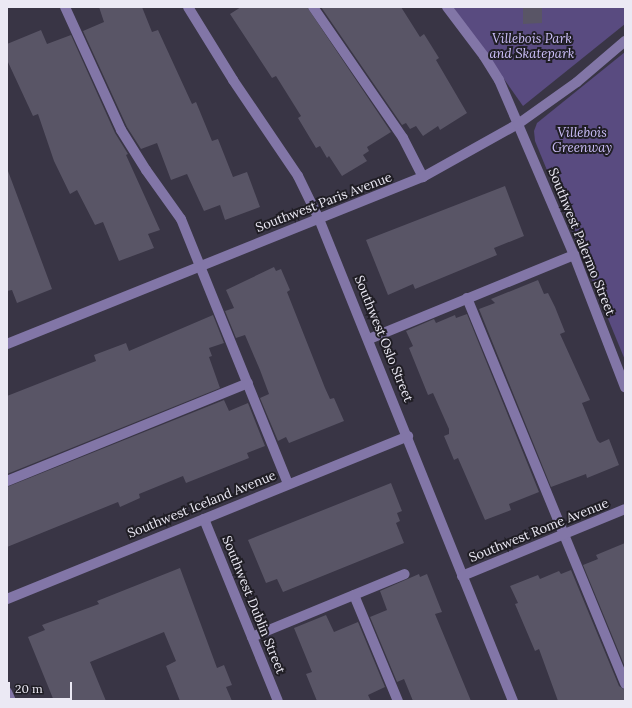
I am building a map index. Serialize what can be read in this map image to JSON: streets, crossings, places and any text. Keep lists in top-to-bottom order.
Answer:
{
  "streets": {
    "street": [
      "Southwest Paris Avenue",
      "Southwest Palermo Street",
      "Southwest Oslo Street",
      "Southwest Iceland Avenue",
      "Southwest Rome Avenue",
      "Southwest Dublin Street"
    ]
  },
  "crossings": [
    ["Southwest Paris Avenue", "Southwest Palermo Street"],
    ["Southwest Paris Avenue", "Southwest Oslo Street"],
    ["Southwest Oslo Street", "Southwest Iceland Avenue"],
    ["Southwest Oslo Street", "Southwest Rome Avenue"],
    ["Southwest Iceland Avenue", "Southwest Dublin Street"]
  ],
  "parks": ["Villebois Park and Skatepark", "Villebois Greenway"],
  "scale_bar": "20 m"
}
